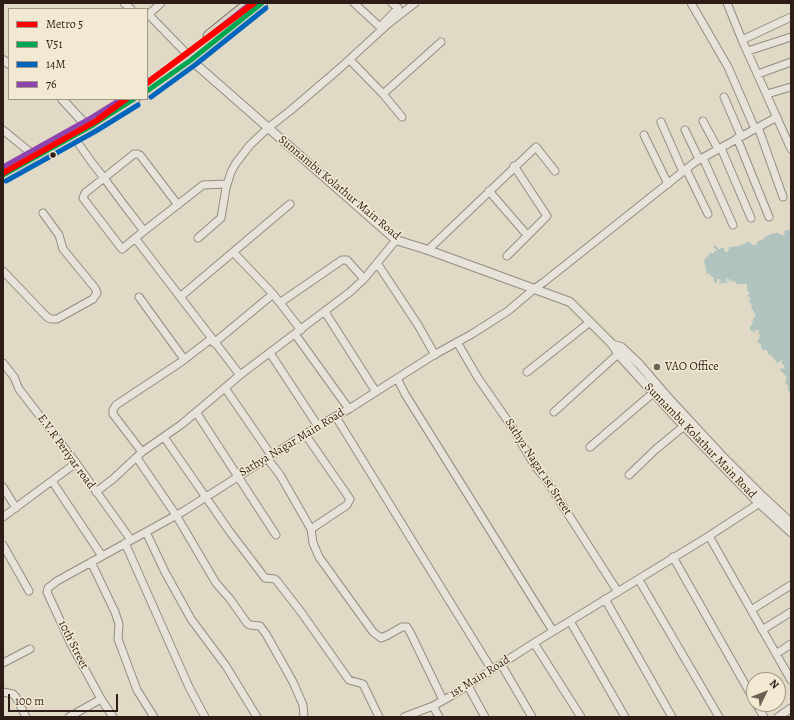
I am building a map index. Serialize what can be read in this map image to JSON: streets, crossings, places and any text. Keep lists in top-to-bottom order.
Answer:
{
  "streets": {
    "street": [
      "Sunnambu Kolathur Main Road",
      "Sathya Nagar Main Road",
      "E.V.R Periyar road",
      "Sathya Nagar 1st Street",
      "10th Street",
      "1st Main Road"
    ]
  },
  "crossings": [
    ["Sunnambu Kolathur Main Road", "Sathya Nagar Main Road"],
    ["Sunnambu Kolathur Main Road", "1st Main Road"],
    ["Sathya Nagar Main Road", "E.V.R Periyar road"],
    ["Sathya Nagar Main Road", "Sathya Nagar 1st Street"],
    ["Sathya Nagar Main Road", "10th Street"],
    ["Sathya Nagar 1st Street", "1st Main Road"]
  ],
  "places": ["VAO Office"],
  "lines": [
    "metro line 5",
    "transit line V51",
    "transit line 76",
    "transit line 14M"
  ],
  "legend": [
    "Metro 5",
    "V51",
    "14M",
    "76"
  ],
  "scale_bar": "100 m",
  "north": "top right"
}
